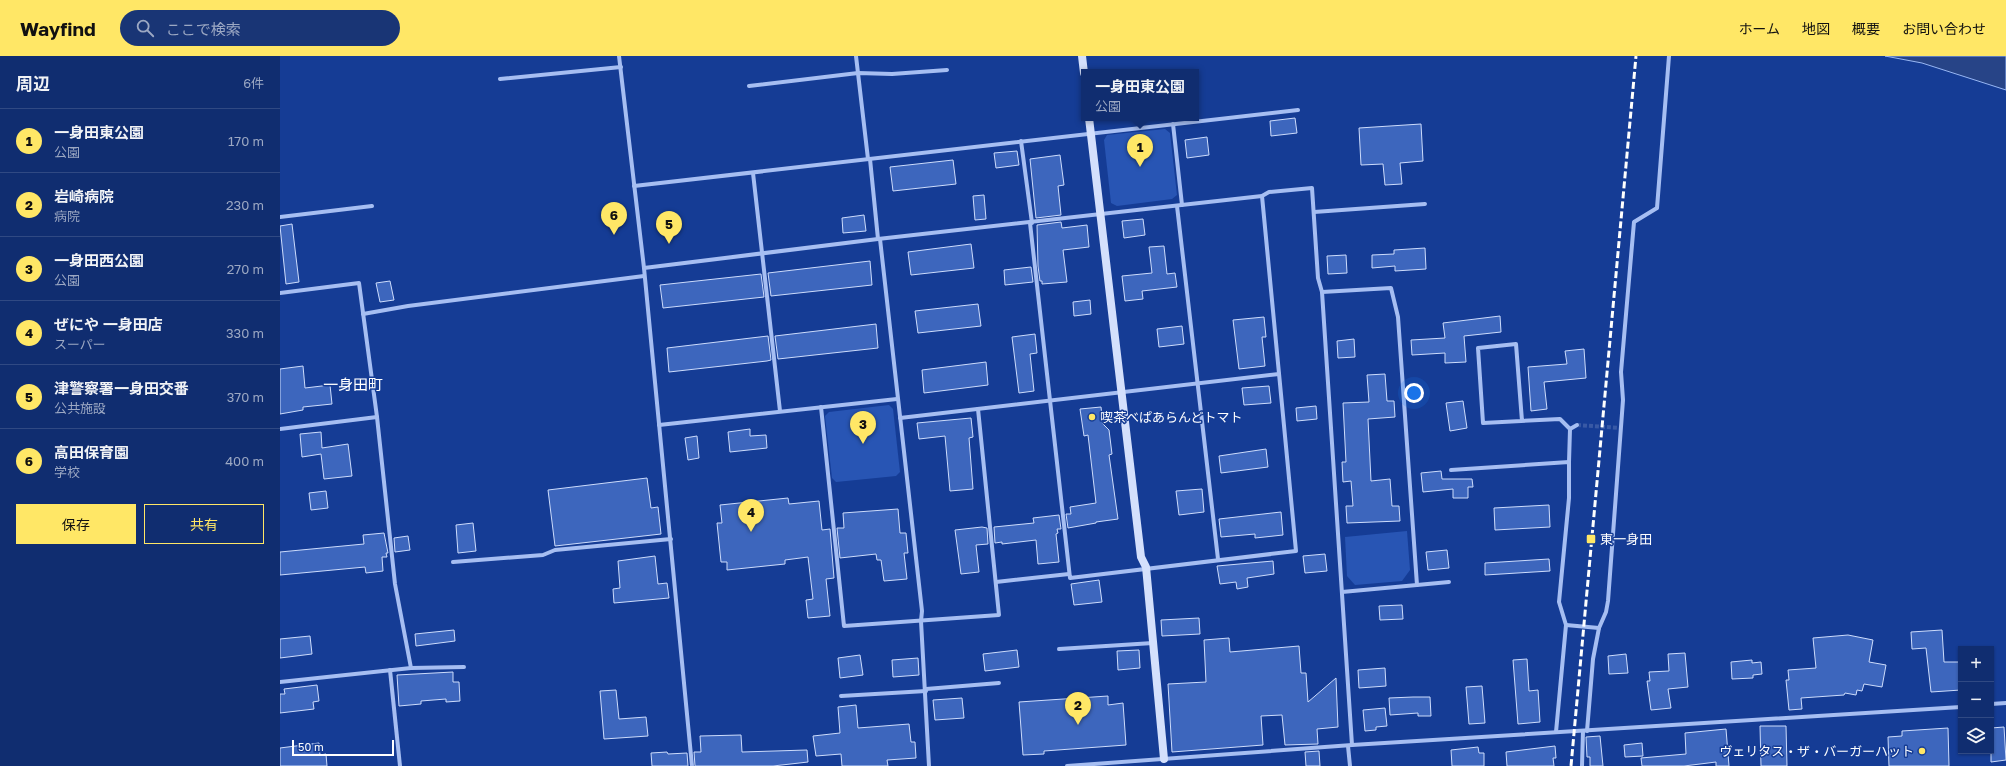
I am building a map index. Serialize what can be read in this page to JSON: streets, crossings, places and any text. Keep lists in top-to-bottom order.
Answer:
{
  "districts": ["一身田町"],
  "places": {
    "other": ["喫茶べぱあらんどトマト", "ヴェリタス・ザ・バーガーハット"],
    "transit": ["東一身田"]
  },
  "scale_bar": "50 m",
  "page": {
    "header": "Wayfind",
    "search": "ここで検索",
    "nav": [
      "ホーム",
      "地図",
      "概要",
      "お問い合わせ"
    ],
    "heading": ["周辺", "6件"],
    "popup": ["一身田東公園", "公園"],
    "list": [
      {
        "mark": "1",
        "name": "一身田東公園",
        "note": "公園",
        "value": "170 m"
      },
      {
        "mark": "2",
        "name": "岩崎病院",
        "note": "病院",
        "value": "230 m"
      },
      {
        "mark": "3",
        "name": "一身田西公園",
        "note": "公園",
        "value": "270 m"
      },
      {
        "mark": "4",
        "name": "ぜにや 一身田店",
        "note": "スーパー",
        "value": "330 m"
      },
      {
        "mark": "5",
        "name": "津警察署一身田交番",
        "note": "公共施設",
        "value": "370 m"
      },
      {
        "mark": "6",
        "name": "高田保育園",
        "note": "学校",
        "value": "400 m"
      }
    ],
    "pins": [
      "1",
      "6",
      "5",
      "3",
      "4",
      "2"
    ],
    "buttons": ["保存", "共有"],
    "map_buttons": ["+", "−"],
    "scale": "50 m"
  }
}
